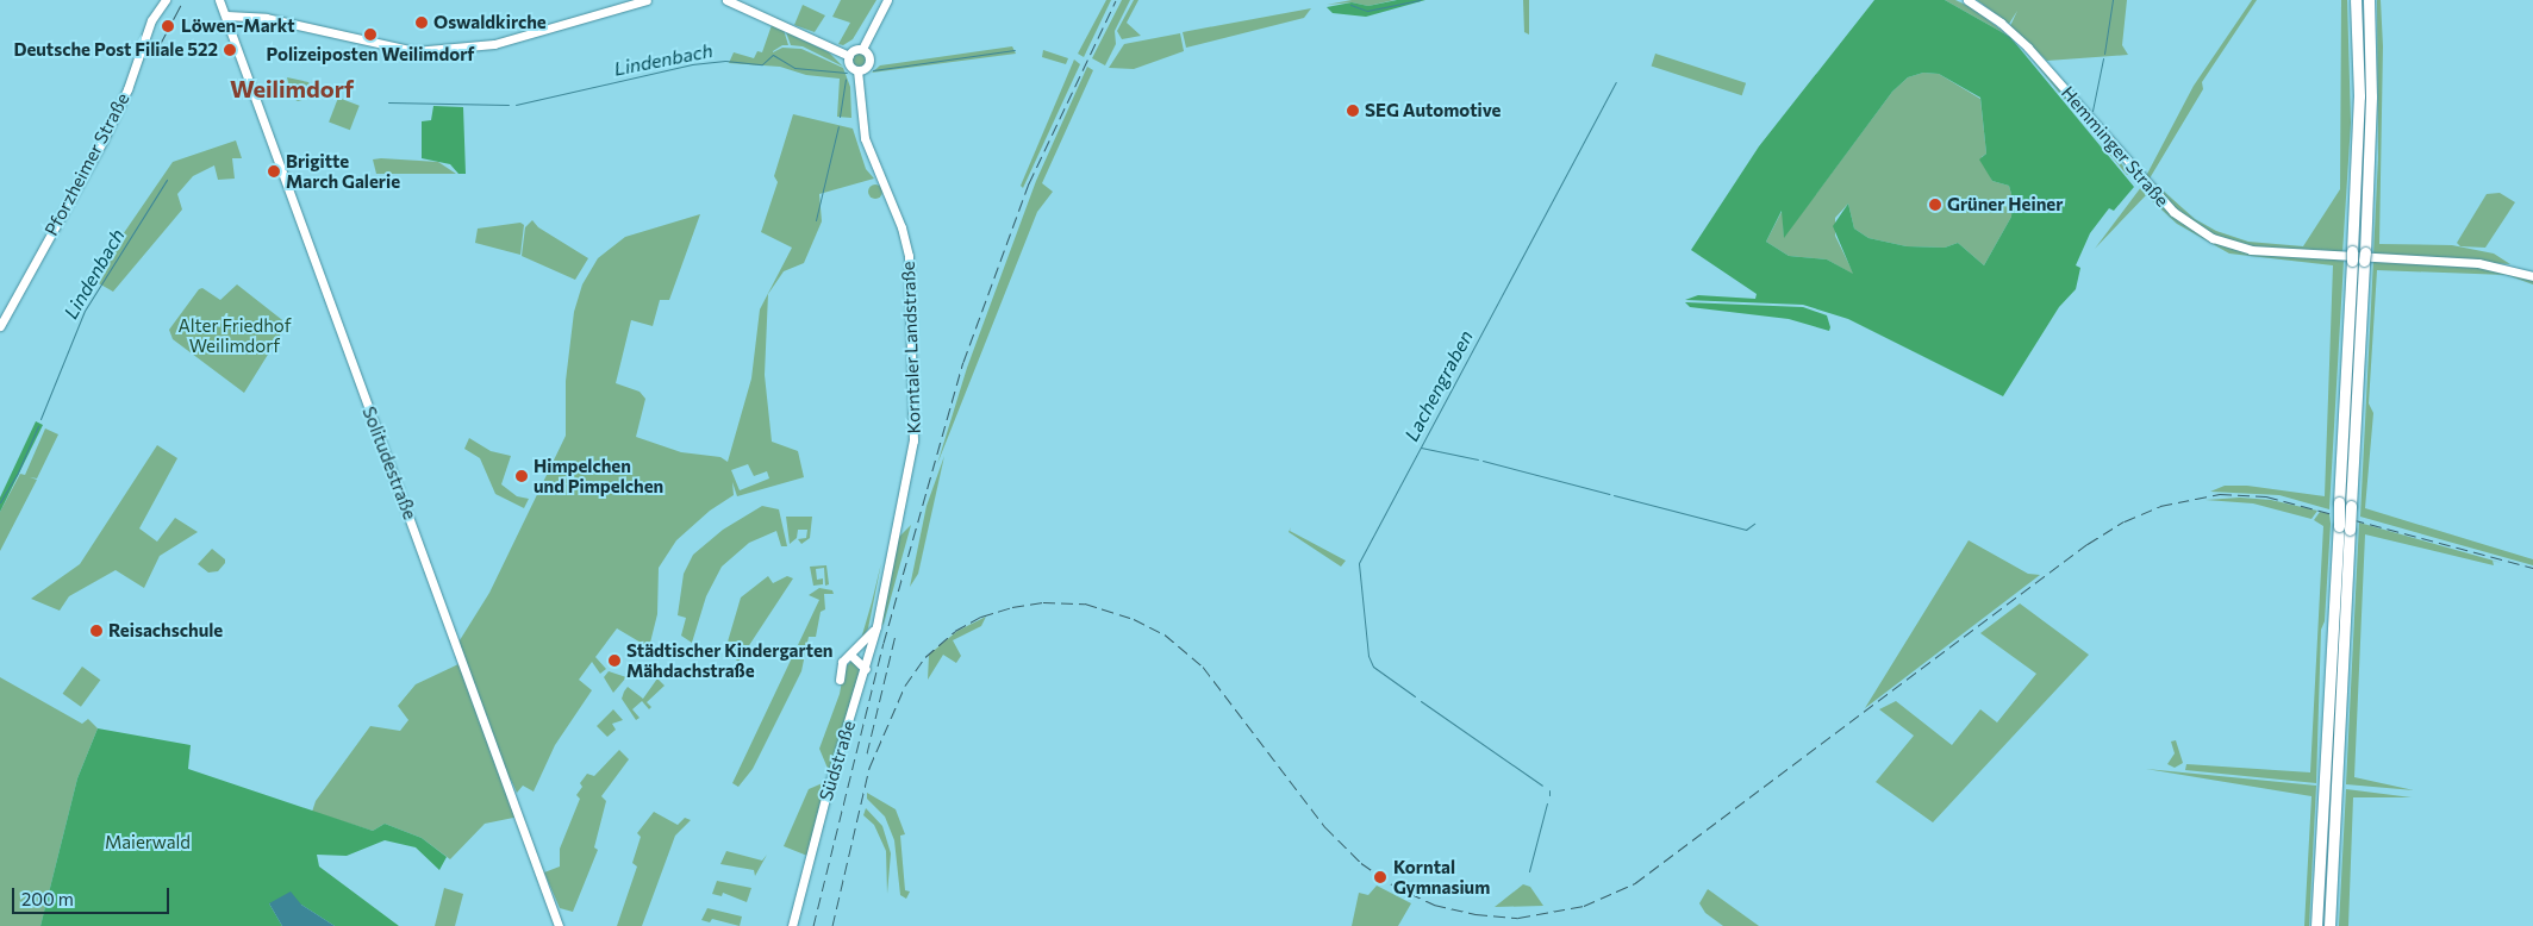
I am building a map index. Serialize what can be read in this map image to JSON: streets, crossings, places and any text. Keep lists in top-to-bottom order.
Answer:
{
  "streets": {
    "main road": [
      "Hemminger Straße",
      "Pforzheimer Straße",
      "Korntaler Landstraße",
      "Solitudestraße",
      "Südstraße"
    ]
  },
  "crossings": [
    ["Korntaler Landstraße", "Südstraße"]
  ],
  "districts": ["Weilimdorf"],
  "water": ["Lindenbach", "Lachengraben"],
  "parks": ["Alter Friedhof Weilimdorf", "Maierwald"],
  "places": [
    "Oswaldkirche",
    "Löwen-Markt",
    "Polizeiposten Weilimdorf",
    "Deutsche Post Filiale 522",
    "SEG Automotive",
    "Brigitte March Galerie",
    "Grüner Heiner",
    "Himpelchen und Pimpelchen",
    "Reisachschule",
    "Städtischer Kindergarten Mähdachstraße",
    "Korntal Gymnasium"
  ],
  "scale_bar": "200 m"
}
